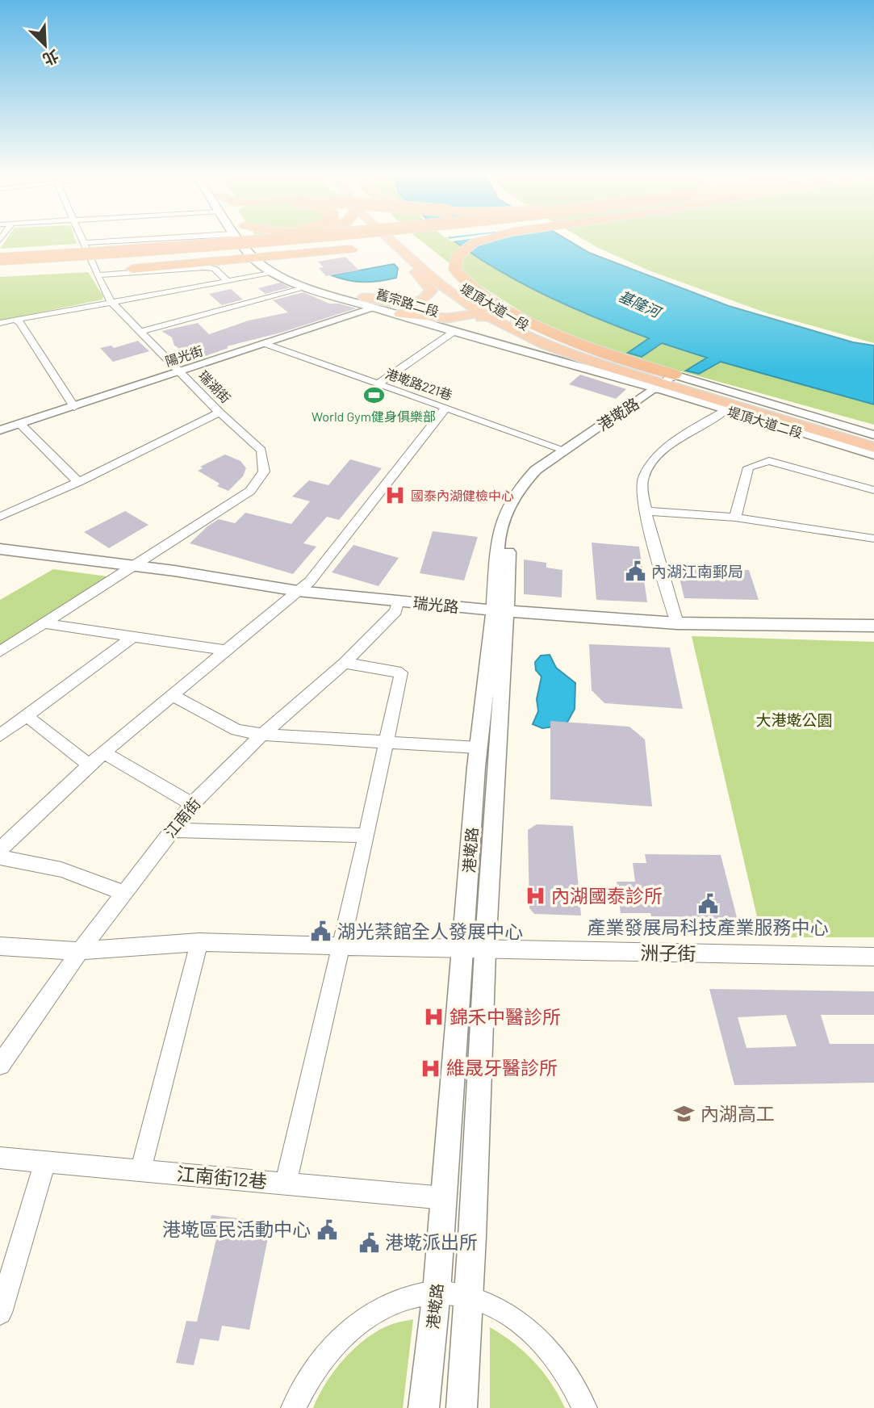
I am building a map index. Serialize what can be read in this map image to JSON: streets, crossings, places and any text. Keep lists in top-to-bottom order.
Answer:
{
  "streets": {
    "highway": ["堤頂大道一段", "堤頂大道二段"],
    "main road": ["舊宗路二段"],
    "street": [
      "陽光街",
      "港墘路221巷",
      "瑞湖街",
      "港墘路",
      "瑞光路",
      "江南街",
      "洲子街",
      "江南街12巷"
    ]
  },
  "crossings": [
    ["舊宗路二段", "堤頂大道一段"],
    ["舊宗路二段", "陽光街"],
    ["舊宗路二段", "港墘路"],
    ["舊宗路二段", "堤頂大道二段"],
    ["堤頂大道一段", "港墘路"],
    ["堤頂大道一段", "堤頂大道二段"],
    ["陽光街", "港墘路221巷"],
    ["陽光街", "瑞湖街"],
    ["港墘路221巷", "港墘路"],
    ["瑞湖街", "瑞光路"],
    ["港墘路", "堤頂大道二段"],
    ["港墘路", "瑞光路"],
    ["港墘路", "洲子街"],
    ["港墘路", "江南街12巷"],
    ["瑞光路", "江南街"],
    ["江南街", "洲子街"]
  ],
  "water": ["基隆河"],
  "parks": ["大港墘公園"],
  "places": {
    "sports": ["World Gym健身俱樂部"],
    "hospital": [
      "國泰內湖健檢中心",
      "內湖國泰診所",
      "錦禾中醫診所",
      "維晟牙醫診所"
    ],
    "public building": [
      "內湖江南郵局",
      "產業發展局科技產業服務中心",
      "湖光棻館全人發展中心",
      "港墘區民活動中心",
      "港墘派出所"
    ],
    "school or university": ["內湖高工"]
  },
  "north": "bottom right"
}
